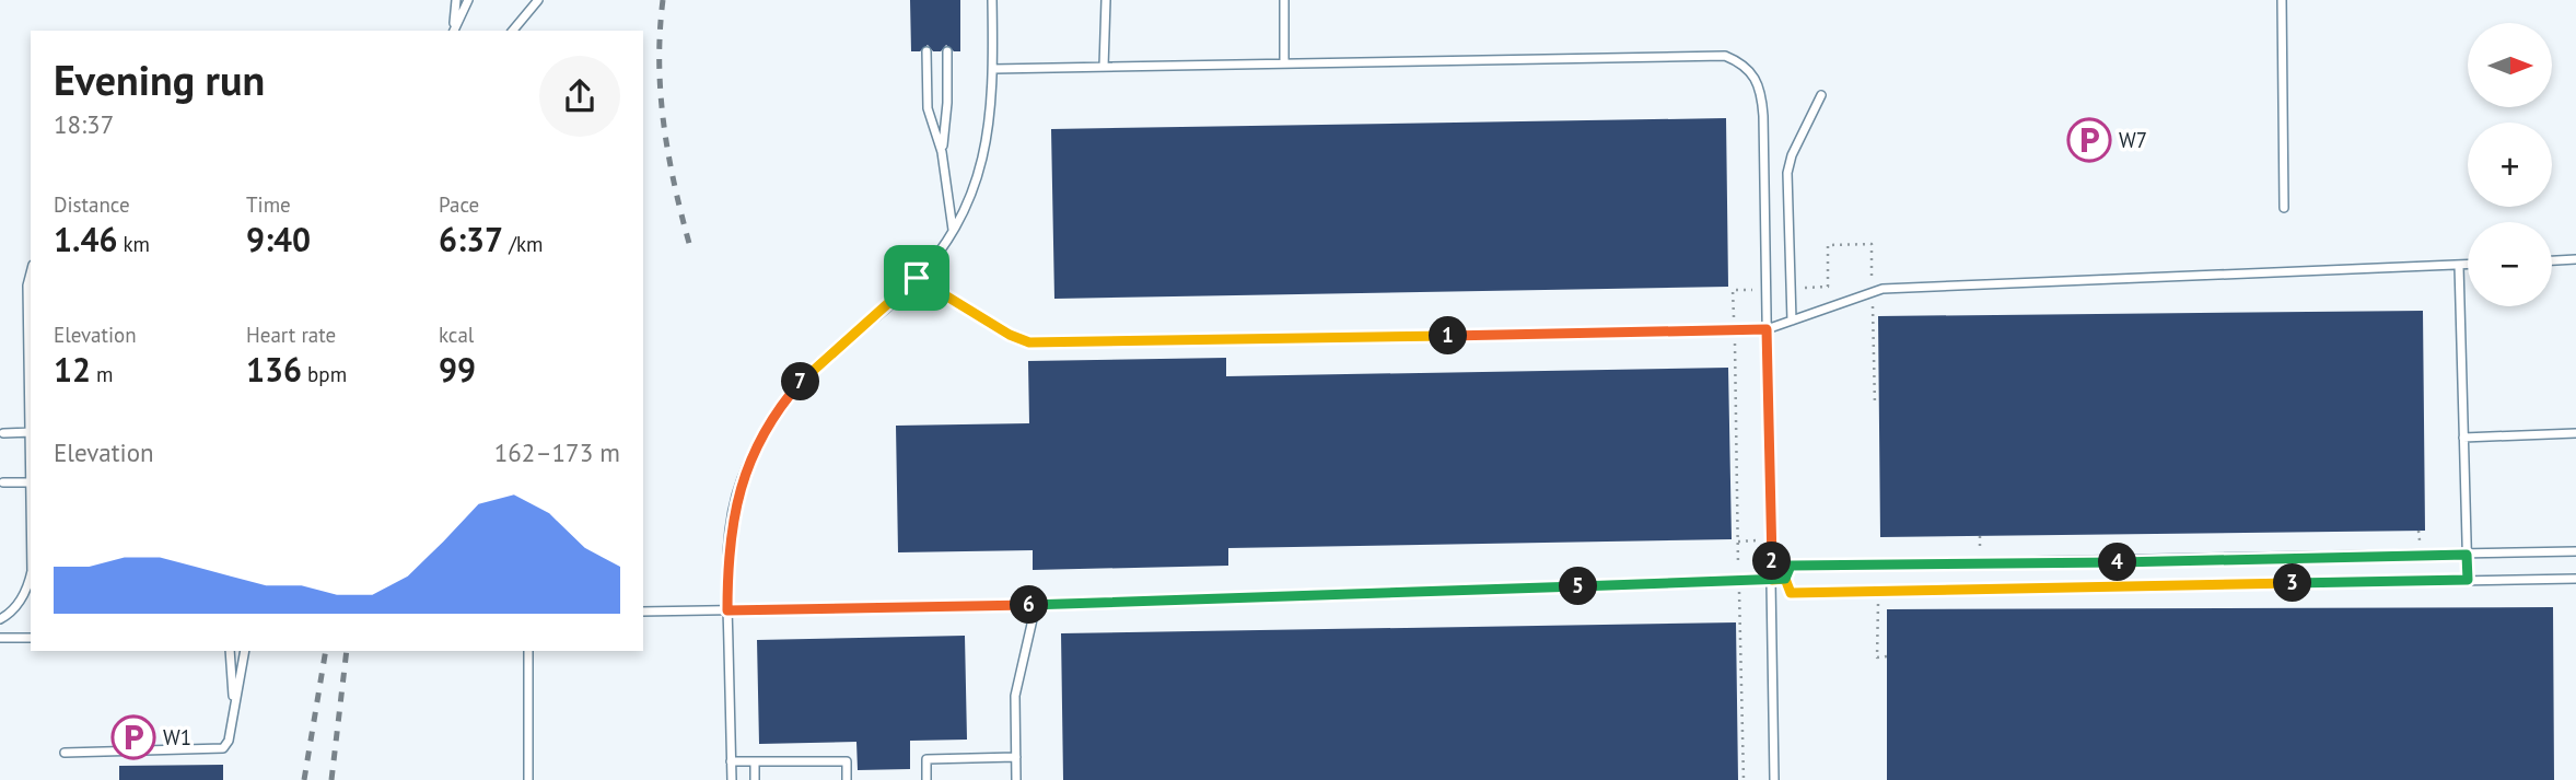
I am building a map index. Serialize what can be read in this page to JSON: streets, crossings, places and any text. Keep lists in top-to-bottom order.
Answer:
{
  "places": {
    "parking": ["W7", "W1"]
  },
  "north": "right",
  "page": {
    "map_buttons": ["+", "−"],
    "heading": ["Evening run", "18:37"],
    "stats": [
      ["Distance", "1.46 km"],
      ["Time", "9:40"],
      ["Pace", "6:37 /km"],
      ["Elevation", "12 m"],
      ["Heart rate", "136 bpm"],
      ["kcal", "99"]
    ],
    "pins": [
      "1",
      "7",
      "2",
      "4",
      "3",
      "5",
      "6"
    ],
    "chart": ["Elevation", "162–173 m"]
  }
}
